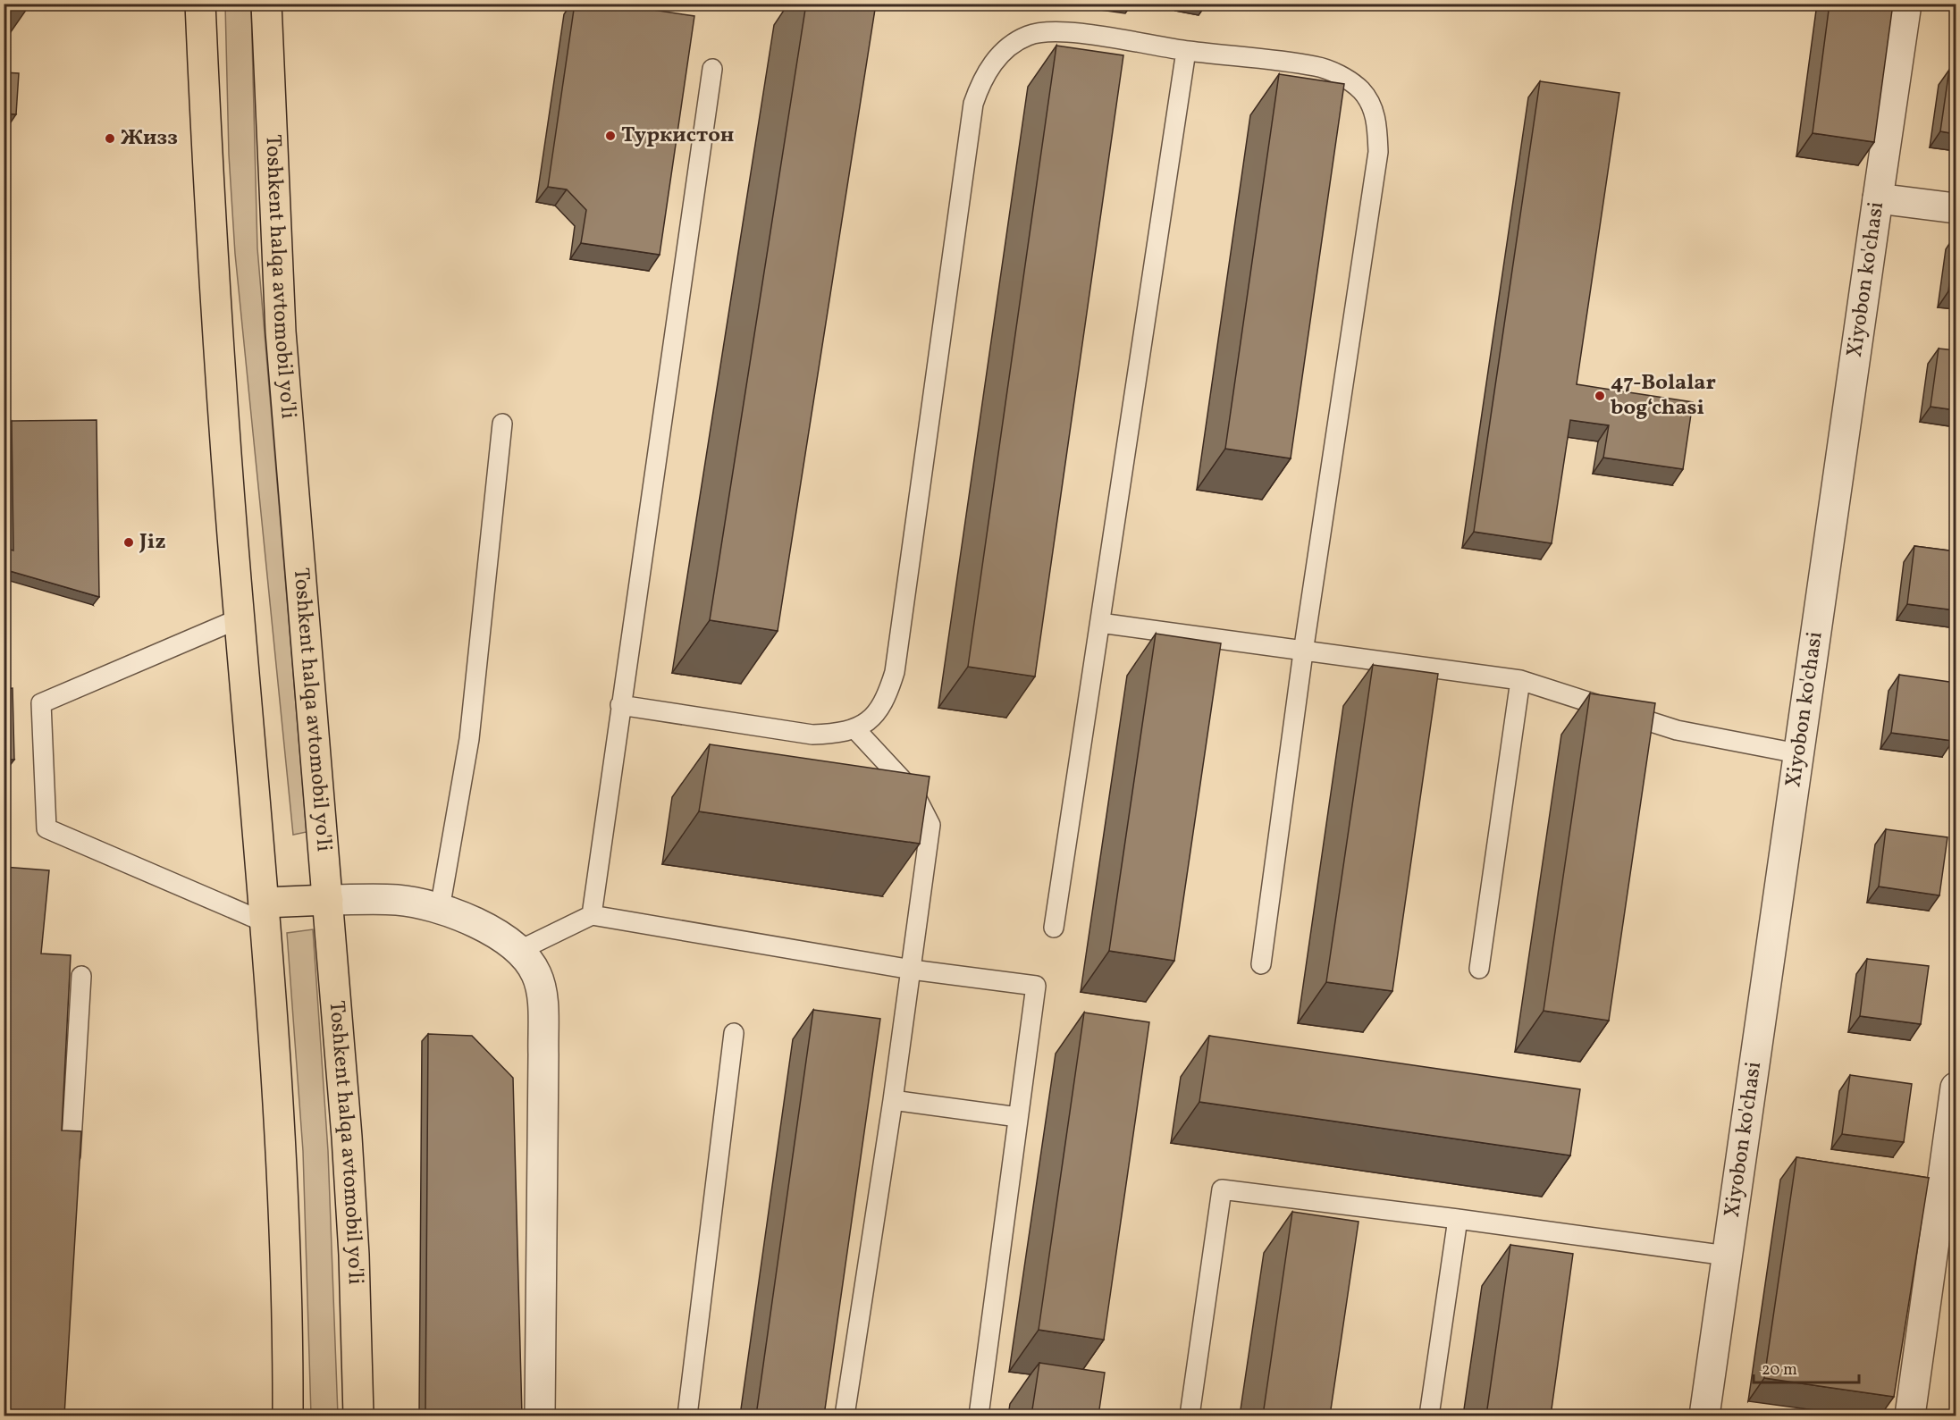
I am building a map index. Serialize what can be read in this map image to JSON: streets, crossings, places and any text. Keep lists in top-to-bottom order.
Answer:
{
  "streets": {
    "highway": ["Toshkent halqa avtomobil yo'li"],
    "street": ["Xiyobon ko'chasi"]
  },
  "places": [
    "Туркистон",
    "Жизз",
    "47-Bolalar bogʻchasi",
    "Jiz"
  ],
  "scale_bar": "20 m"
}
